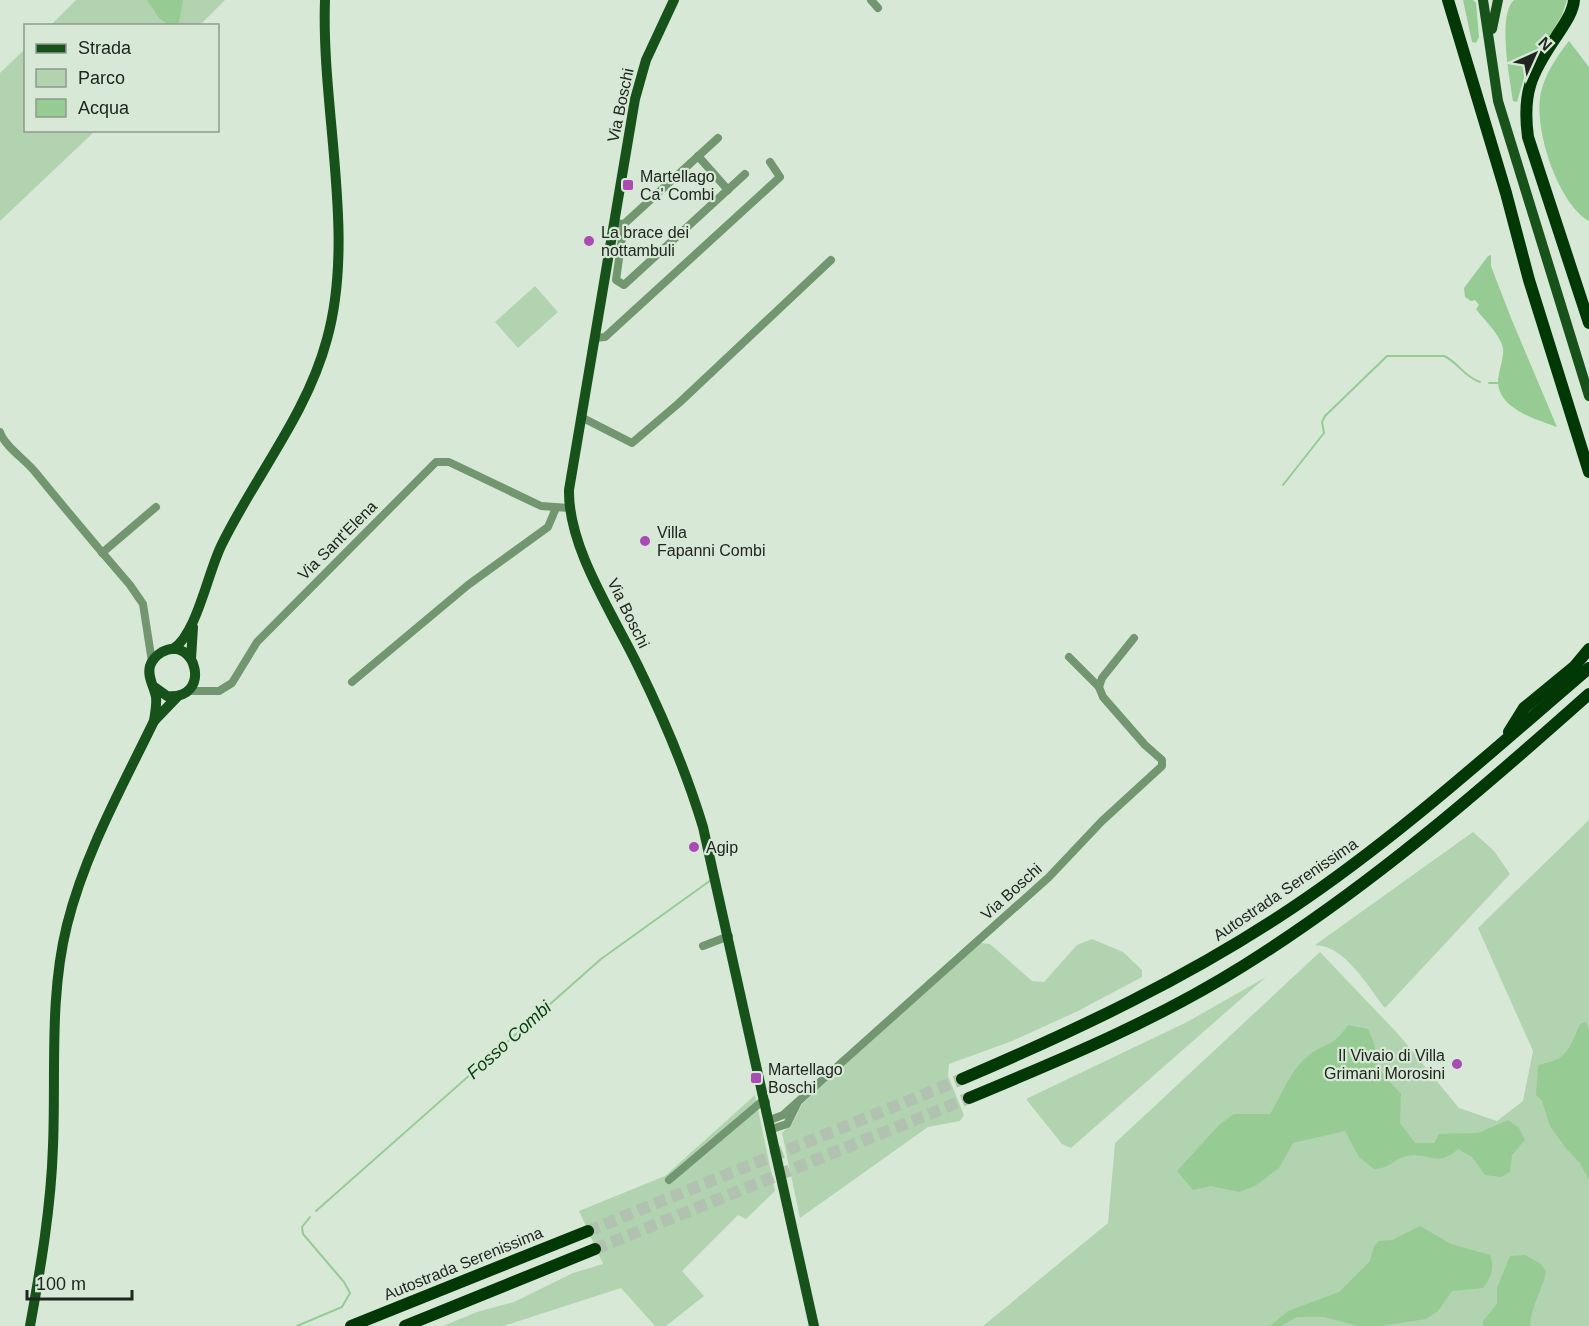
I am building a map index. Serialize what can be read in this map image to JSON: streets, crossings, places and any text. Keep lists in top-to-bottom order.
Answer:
{
  "streets": {
    "highway": ["Autostrada Serenissima"],
    "main road": ["Via Boschi"],
    "street": ["Via Sant'Elena"]
  },
  "water": ["Fosso Combi"],
  "places": {
    "transit": ["Martellago Ca' Combi", "Martellago Boschi"],
    "other": [
      "La brace dei nottambuli",
      "Villa Fapanni Combi",
      "Agip",
      "Il Vivaio di Villa Grimani Morosini"
    ]
  },
  "legend": ["Strada", "Parco", "Acqua"],
  "scale_bar": "100 m",
  "north": "top right"
}
